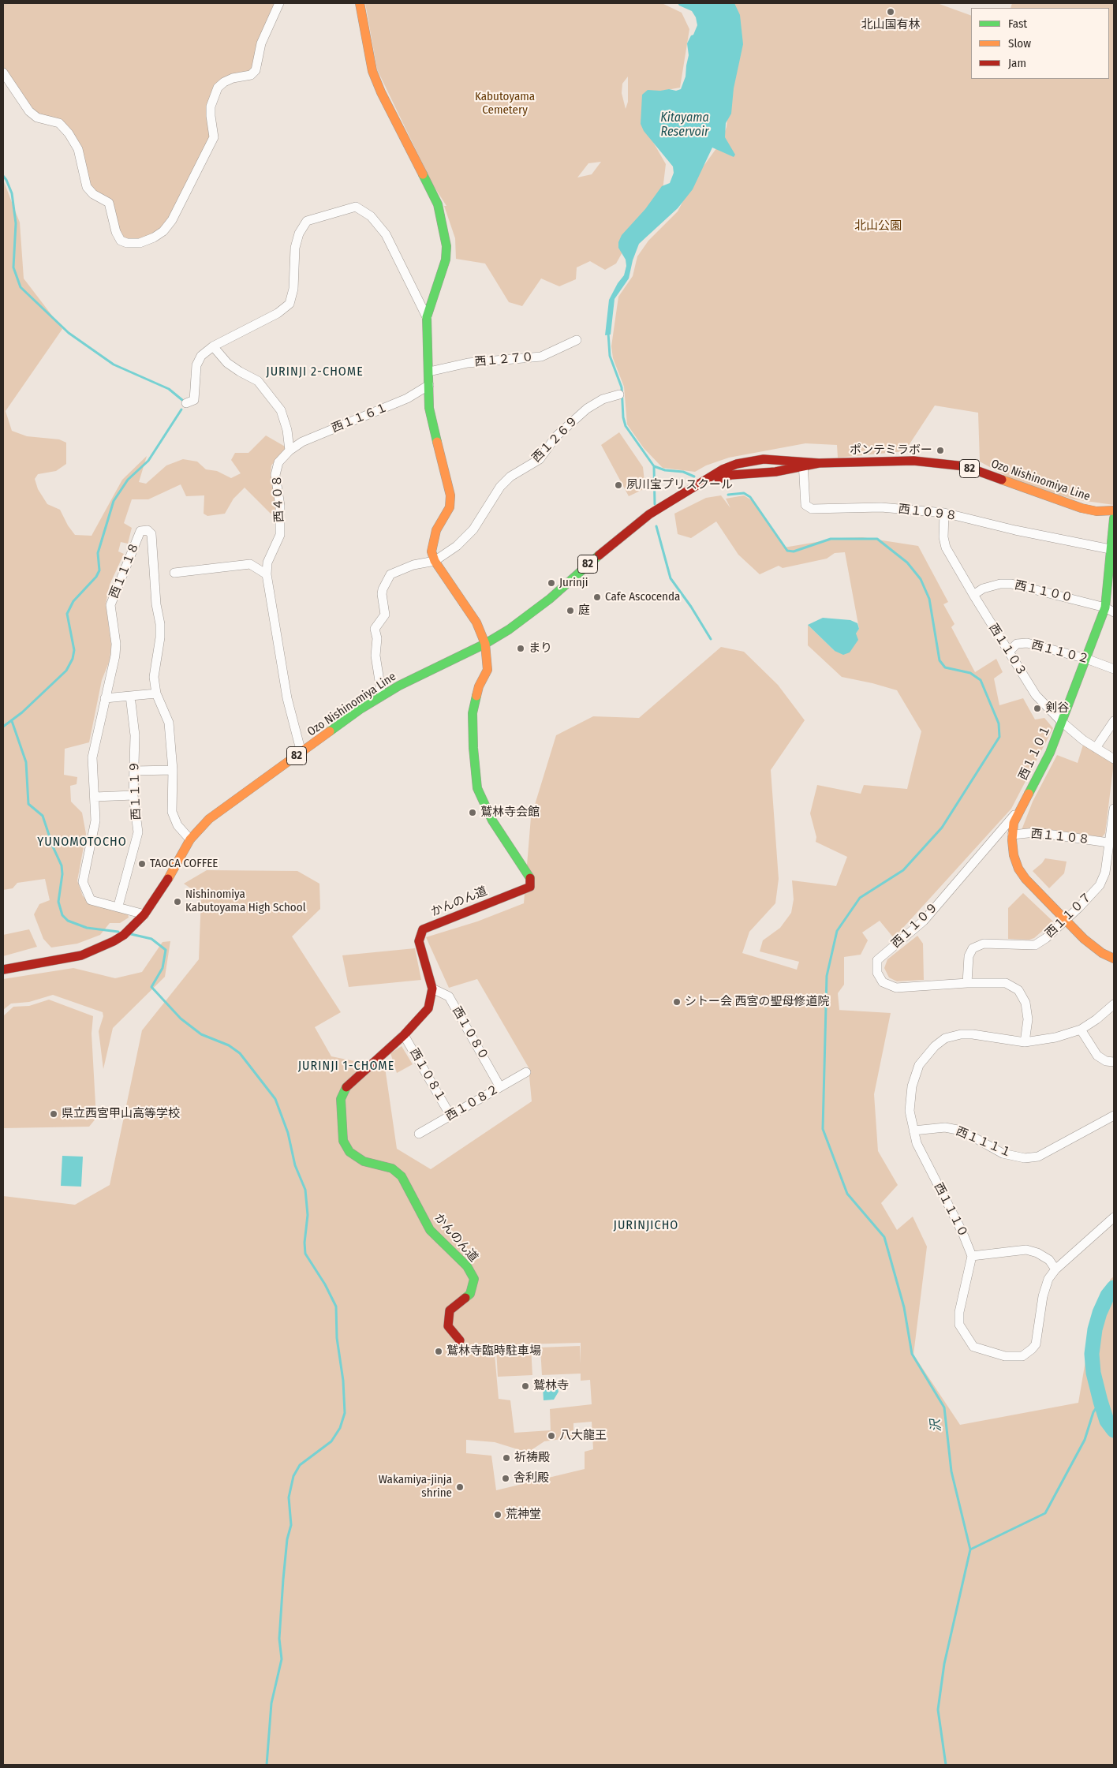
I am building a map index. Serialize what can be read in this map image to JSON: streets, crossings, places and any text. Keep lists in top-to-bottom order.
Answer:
{
  "streets": {
    "street": [
      "西１２７０",
      "西１１６１",
      "西１２６９",
      "82",
      "Ozo Nishinomiya Line",
      "西４０８",
      "西１０９８",
      "西１１１８",
      "西１１００",
      "西１１０３",
      "西１１０２",
      "西１１０１",
      "西１１１９",
      "西１１０８",
      "かんのん道",
      "西１１０７",
      "西１１０９",
      "西１０８０",
      "西１０８１",
      "西１０８２",
      "西１１１１",
      "西１１１０"
    ]
  },
  "crossings": [
    ["西１１６１", "西４０８"],
    ["Ozo Nishinomiya Line", "西４０８"],
    ["Ozo Nishinomiya Line", "西１０９８"],
    ["Ozo Nishinomiya Line", "西１１１８"],
    ["Ozo Nishinomiya Line", "かんのん道"],
    ["西１０９８", "西１１０３"],
    ["西１０９８", "西１１０１"],
    ["西１１１８", "西１１１９"],
    ["西１１００", "西１１０３"],
    ["西１１００", "西１１０１"],
    ["西１１０３", "西１１０２"],
    ["西１１０３", "西１１０１"],
    ["西１１０２", "西１１０１"],
    ["西１１０１", "西１１０８"],
    ["西１１０１", "西１１０７"],
    ["西１１０１", "西１１０９"],
    ["西１１０８", "西１１０７"],
    ["かんのん道", "西１０８０"],
    ["かんのん道", "西１０８１"],
    ["西１１０７", "西１１０９"],
    ["西１０８０", "西１０８２"],
    ["西１０８１", "西１０８２"],
    ["西１１１１", "西１１１０"]
  ],
  "districts": [
    "JURINJI 2-CHOME",
    "YUNOMOTOCHO",
    "JURINJI 1-CHOME",
    "JURINJICHO"
  ],
  "water": ["Kitayama Reservoir", "沢"],
  "parks": ["Kabutoyama Cemetery", "北山公園"],
  "places": [
    "北山国有林",
    "ポンテミラボー",
    "夙川宝プリスクール",
    "Jurinji",
    "Cafe Ascocenda",
    "庭",
    "まり",
    "剣谷",
    "鷲林寺会館",
    "TAOCA COFFEE",
    "Nishinomiya Kabutoyama High School",
    "シトー会 西宮の聖母修道院",
    "県立西宮甲山高等学校",
    "鷲林寺臨時駐車場",
    "鷲林寺",
    "八大龍王",
    "祈祷殿",
    "舎利殿",
    "Wakamiya-jinja shrine",
    "荒神堂"
  ],
  "legend": ["Fast", "Slow", "Jam"]
}
